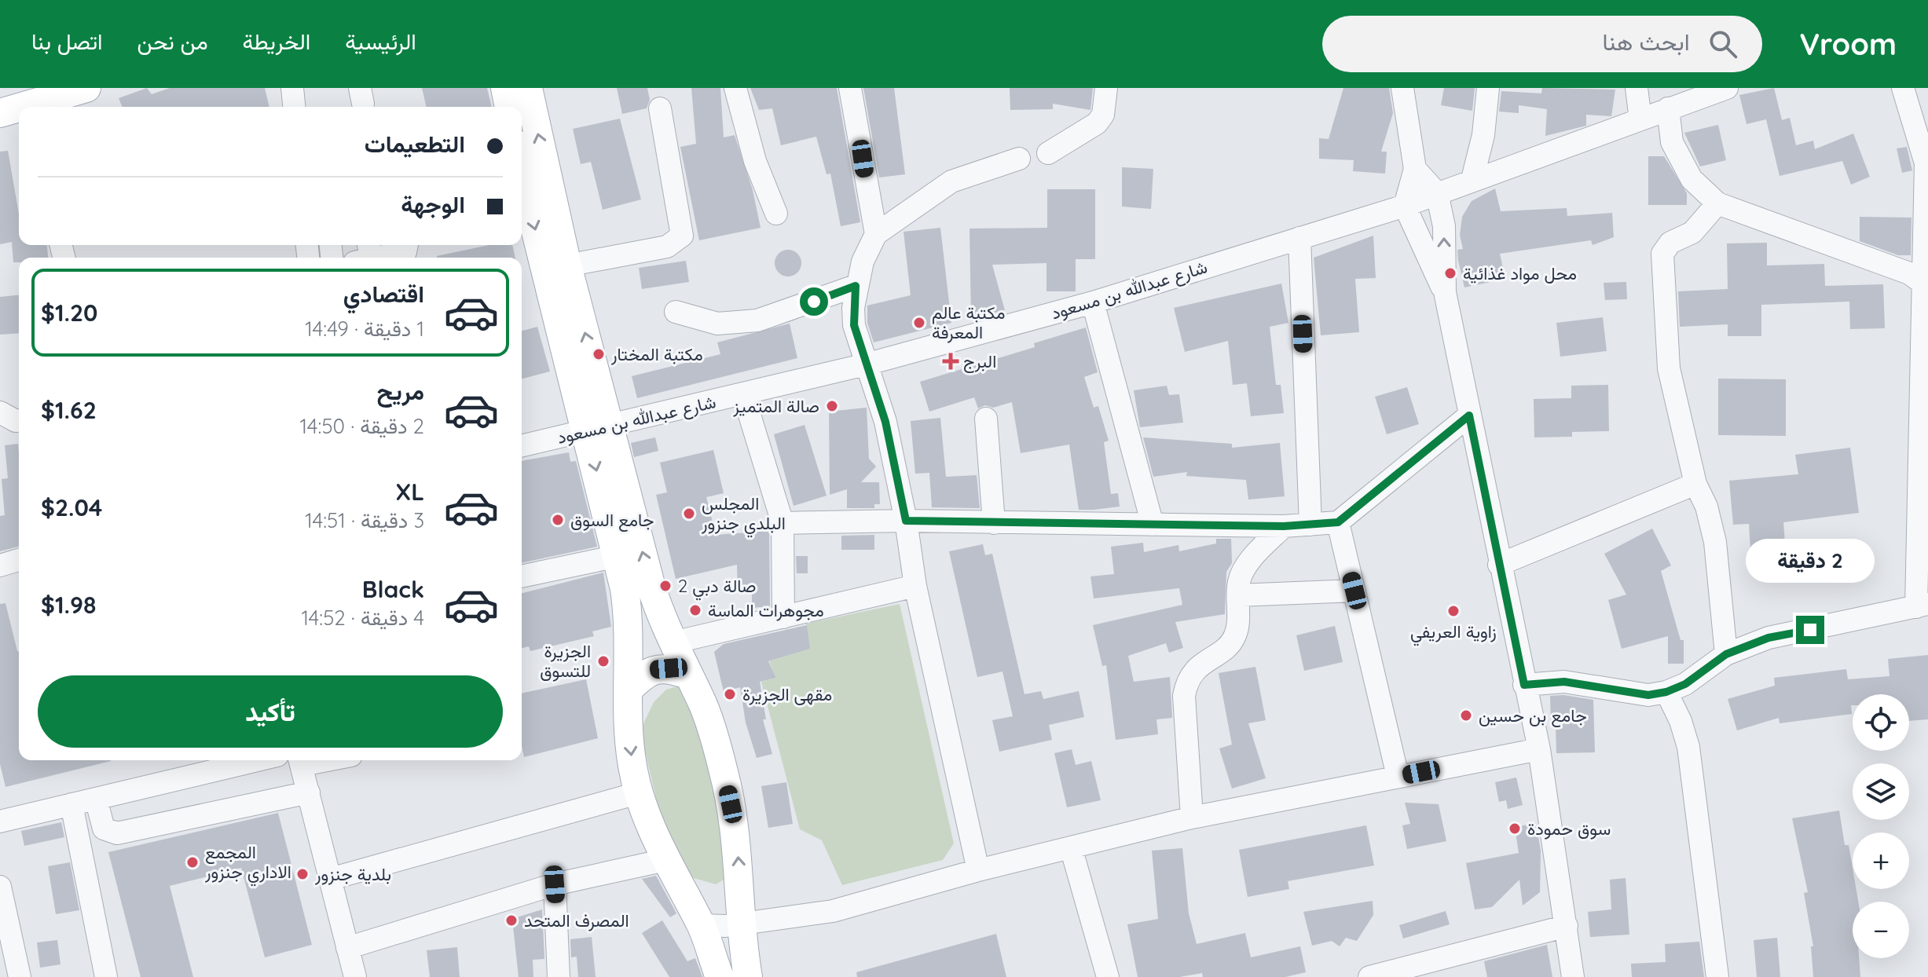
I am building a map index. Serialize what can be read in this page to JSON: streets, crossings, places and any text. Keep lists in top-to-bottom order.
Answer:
{
  "streets": {
    "street": ["شارع عبدالله بن مسعود"]
  },
  "places": {
    "other": [
      "محل مواد غذائية",
      "مكتبة عالم المعرفة",
      "مكتبة المختار",
      "صالة المتميز",
      "المجلس البلدي جنزور",
      "جامع السوق",
      "صالة دبي 2",
      "مجوهرات الماسة",
      "زاوية العريفي",
      "الجزيرة للتسوق",
      "مقهى الجزيرة",
      "جامع بن حسين",
      "سوق حمودة",
      "المجمع الاداري جنزور",
      "بلدية جنزور",
      "المصرف المتحد"
    ],
    "health": ["البرج"]
  },
  "page": {
    "header": "Vroom",
    "search": "ابحث هنا",
    "nav": [
      "الرئيسية",
      "الخريطة",
      "من نحن",
      "اتصل بنا"
    ],
    "banner": ["التطعيمات", "الوجهة"],
    "list": [
      {
        "name": "اقتصادي",
        "note": "1 دقيقة · 14:49",
        "value": "$1.20"
      },
      {
        "name": "مريح",
        "note": "2 دقيقة · 14:50",
        "value": "$1.62"
      },
      {
        "name": "XL",
        "note": "3 دقيقة · 14:51",
        "value": "$2.04"
      },
      {
        "name": "Black",
        "note": "4 دقيقة · 14:52",
        "value": "$1.98"
      }
    ],
    "bubble": "2 دقيقة",
    "buttons": "تأكيد",
    "map_buttons": ["+", "−"]
  }
}
